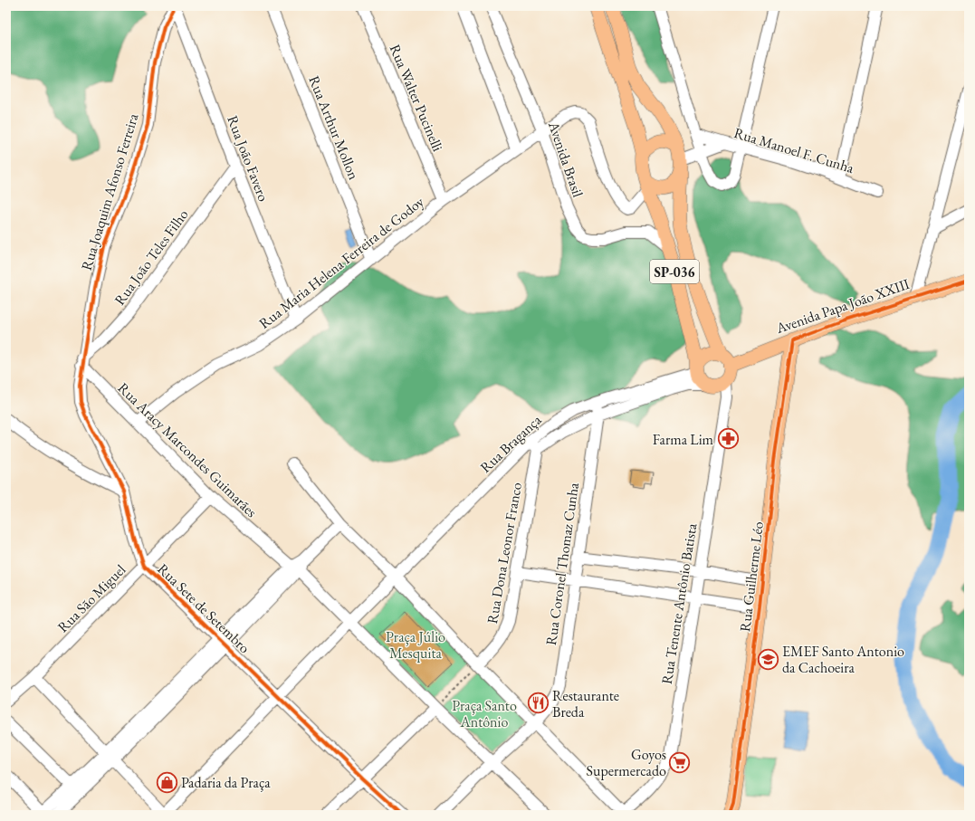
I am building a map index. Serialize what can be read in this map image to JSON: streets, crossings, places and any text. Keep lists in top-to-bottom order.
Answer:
{
  "streets": {
    "main road": ["SP-036", "Avenida Papa João XXIII", "Rua Guilherme Léo"],
    "street": [
      "Rua Walter Pucinelli",
      "Rua Arthur Mollon",
      "Rua Manoel F. Cunha",
      "Rua João Favero",
      "Avenida Brasil",
      "Rua Joaquim Afonso Ferreira",
      "Rua João Teles Filho",
      "Rua Maria Helena Ferreira de Godoy",
      "Rua Bragança",
      "Rua Aracy Marcondes Guimarães",
      "Rua Dona Leonor Franco",
      "Rua Coronel Thomaz Cunha",
      "Rua São Miguel",
      "Rua Tenente Antônio Batista",
      "Rua Sete de Setembro"
    ]
  },
  "crossings": [
    ["Rua Walter Pucinelli", "Rua Maria Helena Ferreira de Godoy"],
    ["Rua Arthur Mollon", "Rua Maria Helena Ferreira de Godoy"],
    ["Rua Manoel F. Cunha", "Rua Maria Helena Ferreira de Godoy"],
    ["Rua Manoel F. Cunha", "SP-036"],
    ["Rua João Favero", "Rua Joaquim Afonso Ferreira"],
    ["Rua João Favero", "Rua João Teles Filho"],
    ["Rua João Favero", "Rua Maria Helena Ferreira de Godoy"],
    ["Avenida Brasil", "Rua Maria Helena Ferreira de Godoy"],
    ["Avenida Brasil", "SP-036"],
    ["Rua Joaquim Afonso Ferreira", "Rua João Teles Filho"],
    ["Rua Joaquim Afonso Ferreira", "Rua Aracy Marcondes Guimarães"],
    ["Rua Joaquim Afonso Ferreira", "Rua Sete de Setembro"],
    ["Rua João Teles Filho", "Rua Aracy Marcondes Guimarães"],
    ["Rua João Teles Filho", "Rua Sete de Setembro"],
    ["Rua Maria Helena Ferreira de Godoy", "SP-036"],
    ["Rua Maria Helena Ferreira de Godoy", "Rua Aracy Marcondes Guimarães"],
    ["SP-036", "Avenida Papa João XXIII"],
    ["SP-036", "Rua Bragança"],
    ["SP-036", "Rua Tenente Antônio Batista"],
    ["Avenida Papa João XXIII", "Rua Bragança"],
    ["Avenida Papa João XXIII", "Rua Guilherme Léo"],
    ["Avenida Papa João XXIII", "Rua Tenente Antônio Batista"],
    ["Rua Bragança", "Rua Dona Leonor Franco"],
    ["Rua Bragança", "Rua Coronel Thomaz Cunha"],
    ["Rua Bragança", "Rua Tenente Antônio Batista"],
    ["Rua Aracy Marcondes Guimarães", "Rua São Miguel"],
    ["Rua Aracy Marcondes Guimarães", "Rua Sete de Setembro"],
    ["Rua São Miguel", "Rua Sete de Setembro"]
  ],
  "parks": ["Praça Júlio Mesquita", "Praça Santo Antônio"],
  "places": {
    "pharmacy": ["Farma Lim"],
    "school or university": ["EMEF Santo Antonio da Cachoeira"],
    "restaurant": ["Restaurante Breda"],
    "supermarket": ["Goyos Supermercado"],
    "shop": ["Padaria da Praça"]
  }
}
